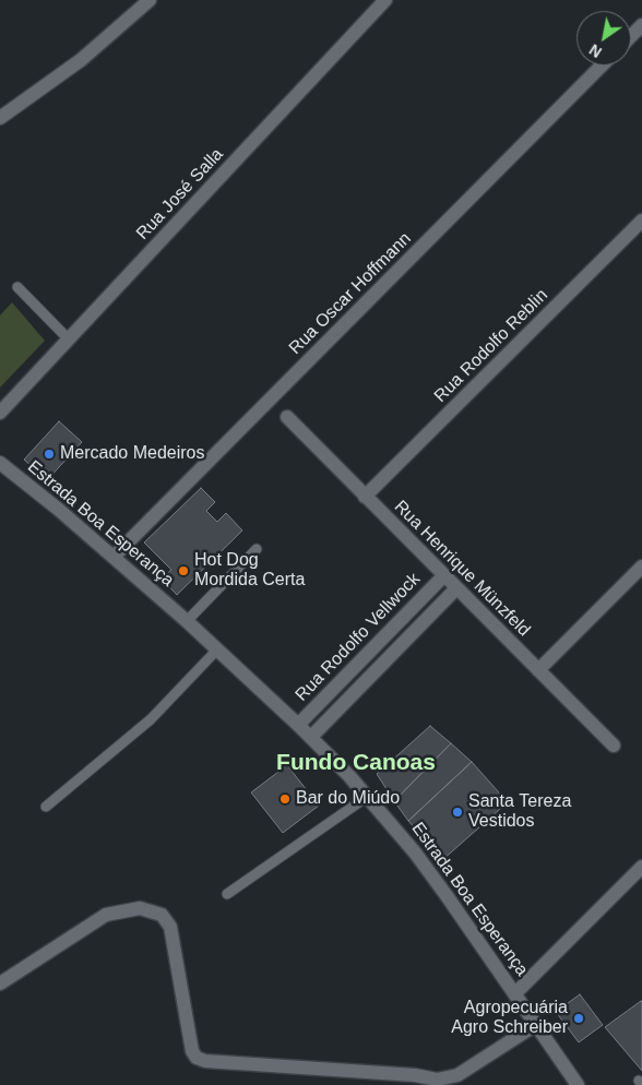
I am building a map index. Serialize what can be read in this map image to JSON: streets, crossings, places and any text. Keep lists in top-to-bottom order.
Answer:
{
  "streets": {
    "street": [
      "Rua José Salla",
      "Rua Oscar Hoffmann",
      "Rua Rodolfo Reblin",
      "Estrada Boa Esperança",
      "Rua Henrique Münzfeld",
      "Rua Rodolfo Vellwock"
    ]
  },
  "crossings": [
    ["Rua Oscar Hoffmann", "Estrada Boa Esperança"],
    ["Rua Rodolfo Reblin", "Rua Henrique Münzfeld"],
    ["Estrada Boa Esperança", "Rua Rodolfo Vellwock"],
    ["Rua Henrique Münzfeld", "Rua Rodolfo Vellwock"]
  ],
  "districts": ["Fundo Canoas"],
  "places": [
    "Mercado Medeiros",
    "Hot Dog Mordida Certa",
    "Bar do Miúdo",
    "Santa Tereza Vestidos",
    "Agropecuária Agro Schreiber"
  ],
  "north": "bottom left"
}
